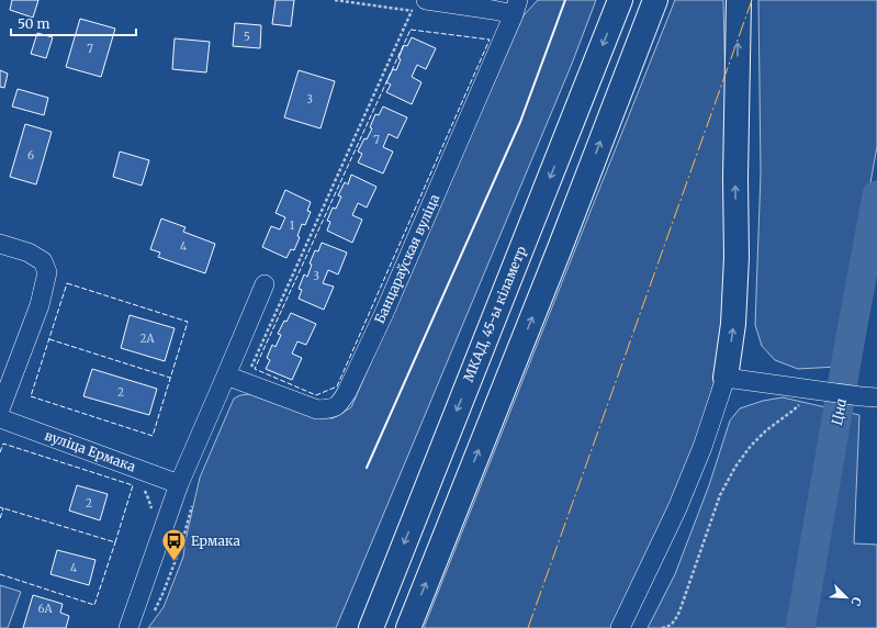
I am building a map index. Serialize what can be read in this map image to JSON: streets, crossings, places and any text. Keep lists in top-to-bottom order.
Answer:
{
  "streets": {
    "highway": ["МКАД, 45-ы кіламетр"],
    "street": ["Банцараўская вуліца", "вуліца Ермака"]
  },
  "water": ["Цна"],
  "places": {
    "bus stop": ["Ермака"]
  },
  "house_numbers": [
    "5",
    "7",
    "3",
    "7",
    "6",
    "1",
    "4",
    "3",
    "2А",
    "2",
    "2",
    "4",
    "6А"
  ],
  "scale_bar": "50 m",
  "north": "bottom right"
}
